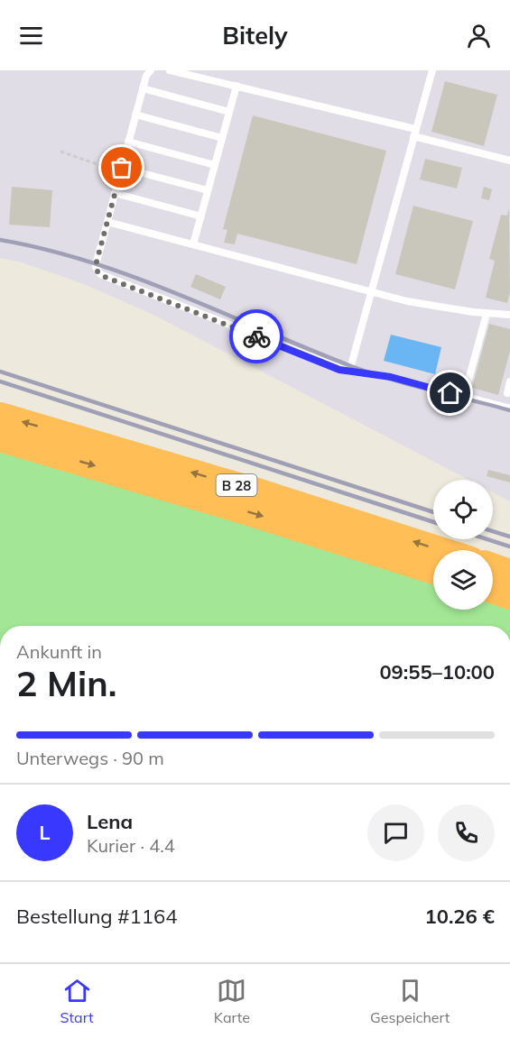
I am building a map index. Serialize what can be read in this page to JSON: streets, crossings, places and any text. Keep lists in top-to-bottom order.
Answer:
{
  "streets": {
    "highway": ["B 28"]
  },
  "page": {
    "header": "Bitely",
    "heading": ["2 Min.", "Ankunft in", "09:55–10:00"],
    "panel": [
      "Lena",
      "Kurier · 4.4",
      "Bestellung #1164",
      "10.26 €"
    ],
    "bar": "Unterwegs · 90 m",
    "round": "L",
    "tabs": ["Start", "Karte", "Gespeichert"]
  }
}
